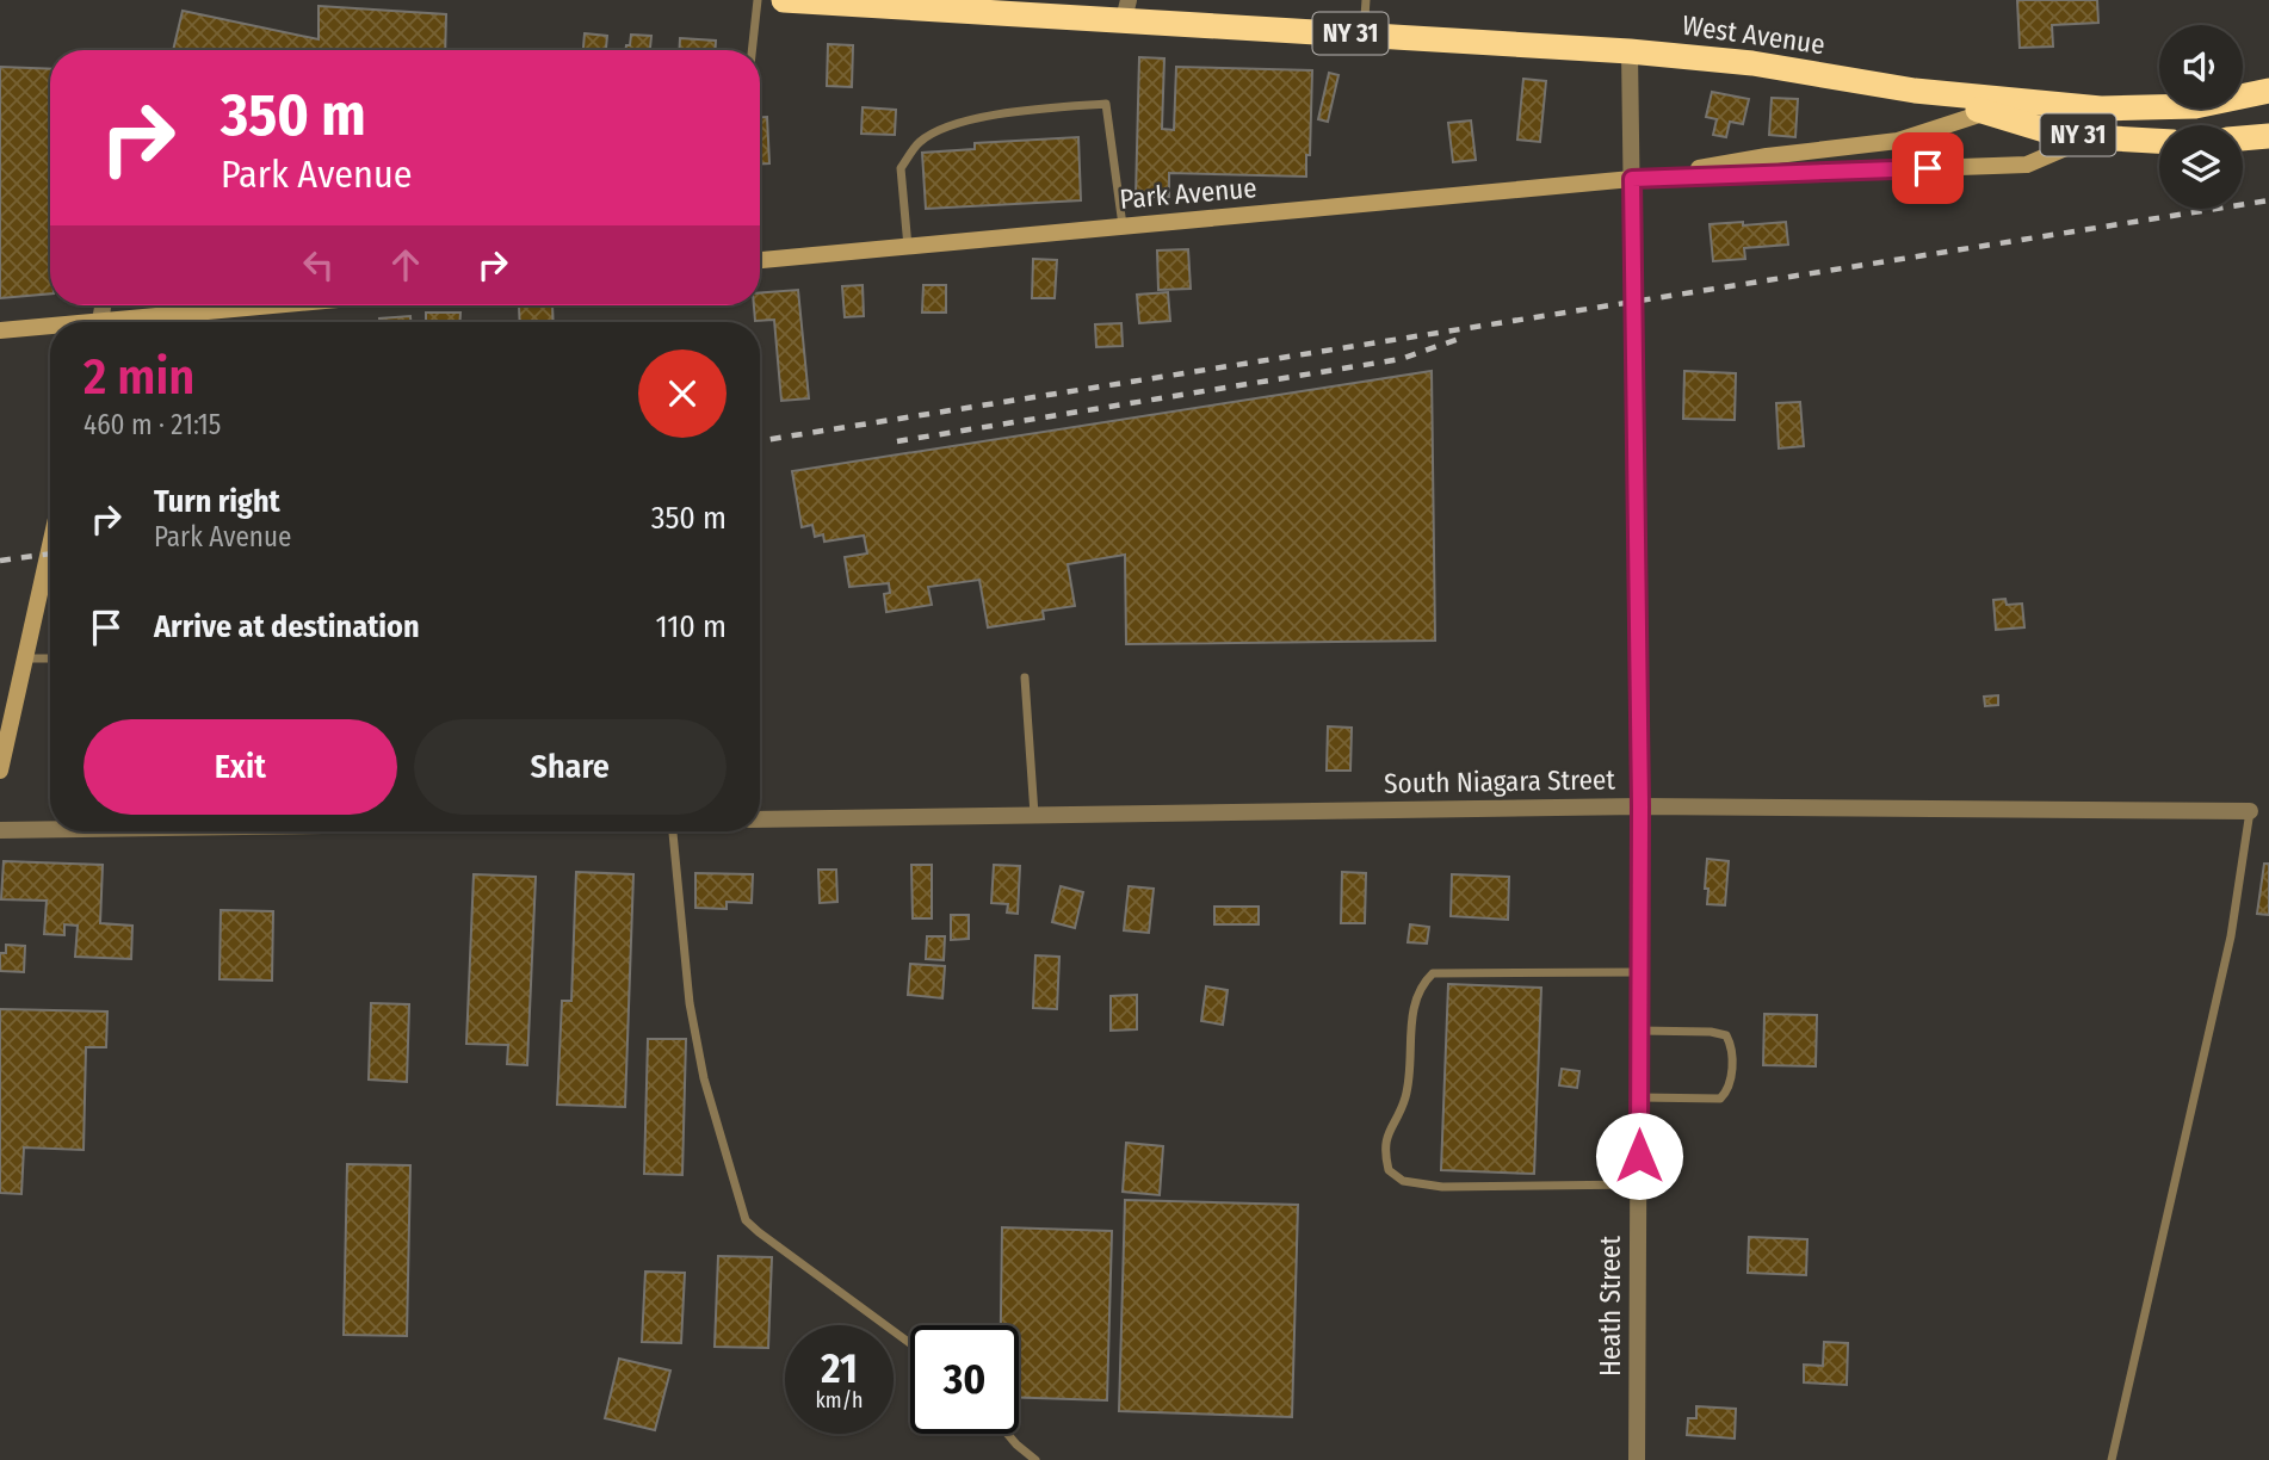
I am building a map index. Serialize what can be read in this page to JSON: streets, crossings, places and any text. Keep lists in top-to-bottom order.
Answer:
{
  "streets": {
    "highway": ["NY 31", "West Avenue"],
    "main road": ["Park Avenue"],
    "street": ["South Niagara Street", "Heath Street"]
  },
  "crossings": [
    ["NY 31", "West Avenue"],
    ["NY 31", "Park Avenue"],
    ["West Avenue", "Heath Street"],
    ["Park Avenue", "Heath Street"],
    ["South Niagara Street", "Heath Street"]
  ],
  "page": {
    "turn": ["350 m", "Park Avenue"],
    "heading": ["2 min", "460 m · 21:15"],
    "list": [
      {
        "name": "Turn right",
        "note": "Park Avenue",
        "value": "350 m"
      },
      {
        "name": "Arrive at destination",
        "value": "110 m"
      }
    ],
    "buttons": ["Exit", "Share"],
    "speed": "21 km/h",
    "limit": "30"
  }
}
